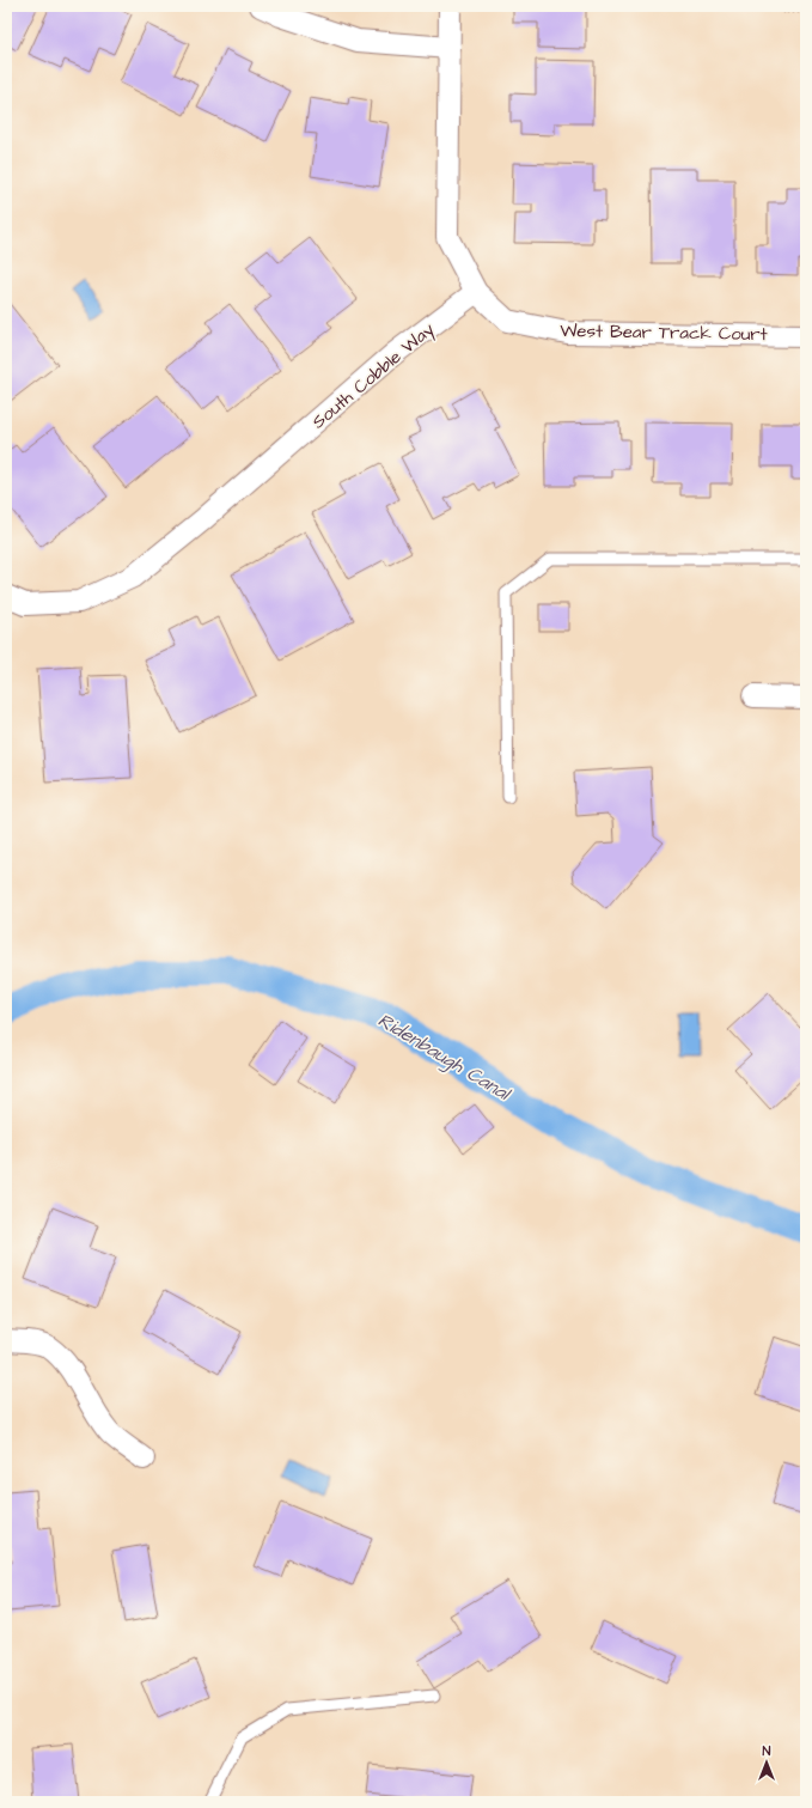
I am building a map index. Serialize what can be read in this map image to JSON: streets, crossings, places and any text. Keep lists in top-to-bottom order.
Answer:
{
  "streets": {
    "street": ["West Bear Track Court", "South Cobble Way"]
  },
  "crossings": [
    ["West Bear Track Court", "South Cobble Way"]
  ],
  "water": ["Ridenbaugh Canal"],
  "north": "top"
}
